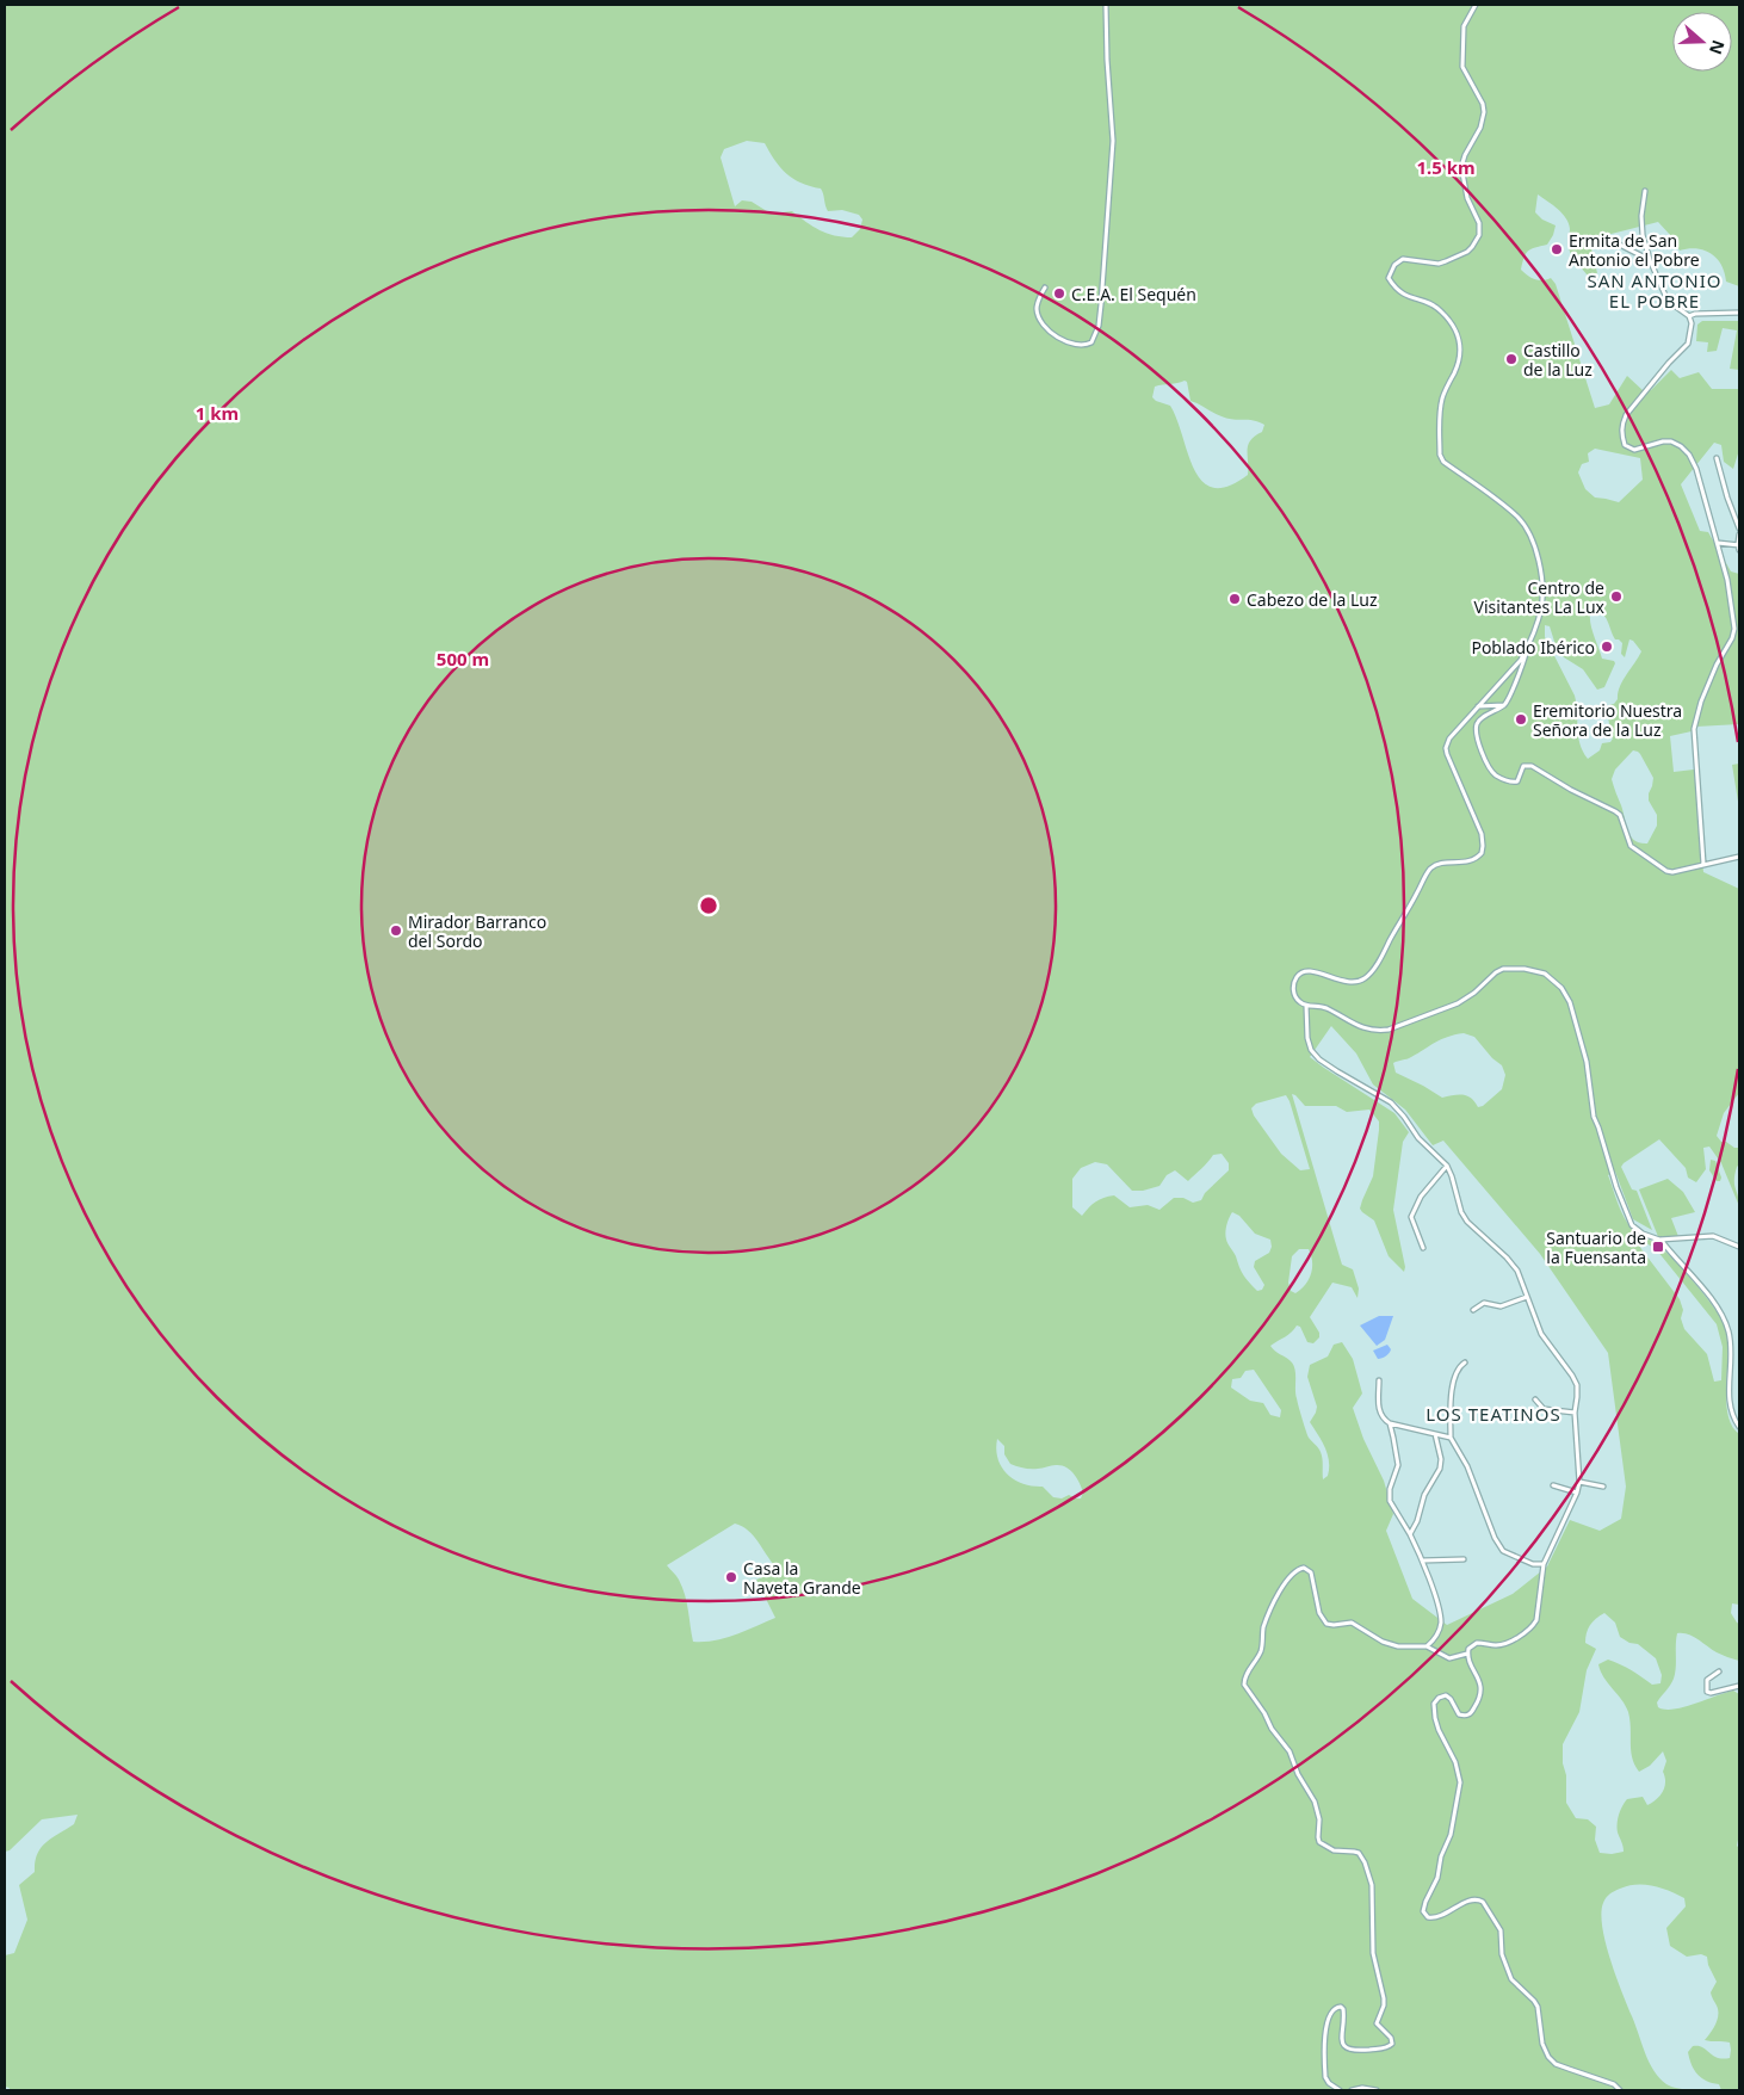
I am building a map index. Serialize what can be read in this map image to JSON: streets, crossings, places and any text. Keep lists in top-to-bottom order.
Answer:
{
  "districts": ["SAN ANTONIO EL POBRE", "LOS TEATINOS"],
  "places": {
    "other": [
      "Ermita de San Antonio el Pobre",
      "C.E.A. El Sequén",
      "Castillo de la Luz",
      "Centro de Visitantes La Lux",
      "Cabezo de la Luz",
      "Poblado Ibérico",
      "Eremitorio Nuestra Señora de la Luz",
      "Mirador Barranco del Sordo",
      "Casa la Naveta Grande"
    ],
    "transit": ["Santuario de la Fuensanta"]
  },
  "north": "right",
  "rings": ["1.5 km", "1 km", "500 m"]
}
